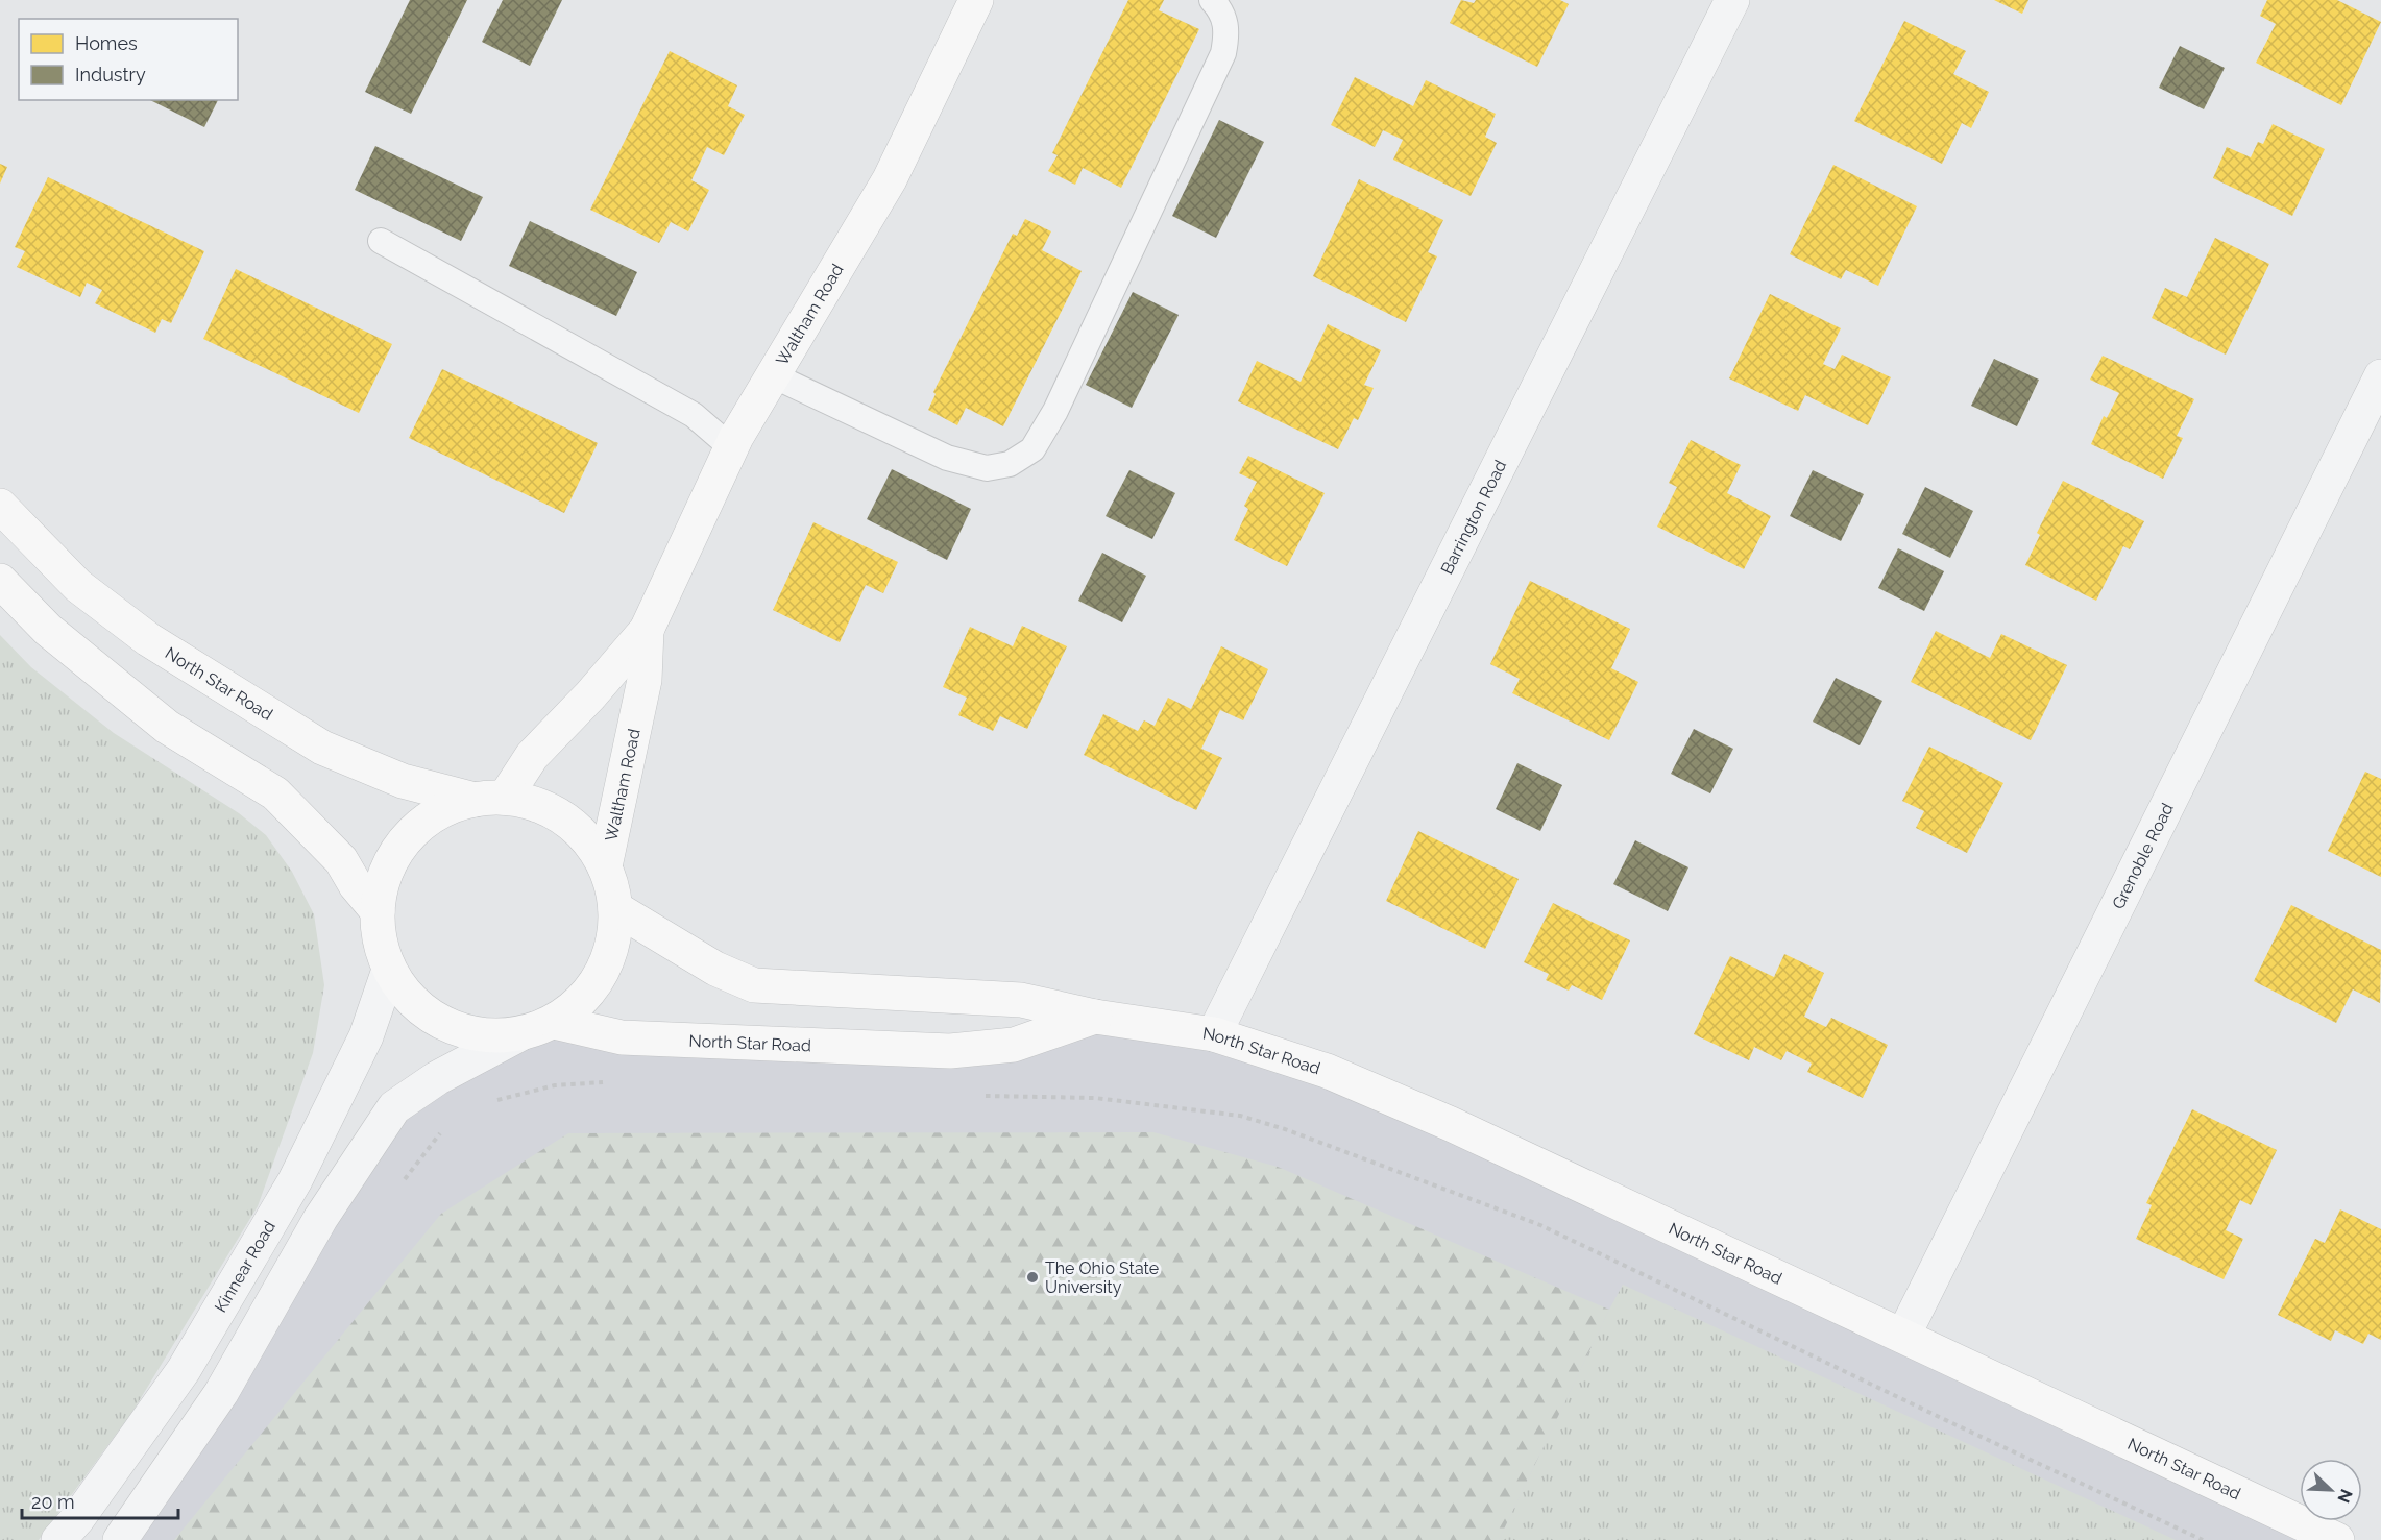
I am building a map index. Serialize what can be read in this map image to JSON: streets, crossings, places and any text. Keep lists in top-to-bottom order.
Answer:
{
  "streets": {
    "street": [
      "Waltham Road",
      "Barrington Road",
      "North Star Road",
      "Grenoble Road",
      "Kinnear Road"
    ]
  },
  "crossings": [
    ["Waltham Road", "North Star Road"],
    ["Barrington Road", "North Star Road"],
    ["North Star Road", "Grenoble Road"]
  ],
  "places": ["The Ohio State University"],
  "legend": ["Homes", "Industry"],
  "scale_bar": "20 m",
  "north": "bottom right"
}
